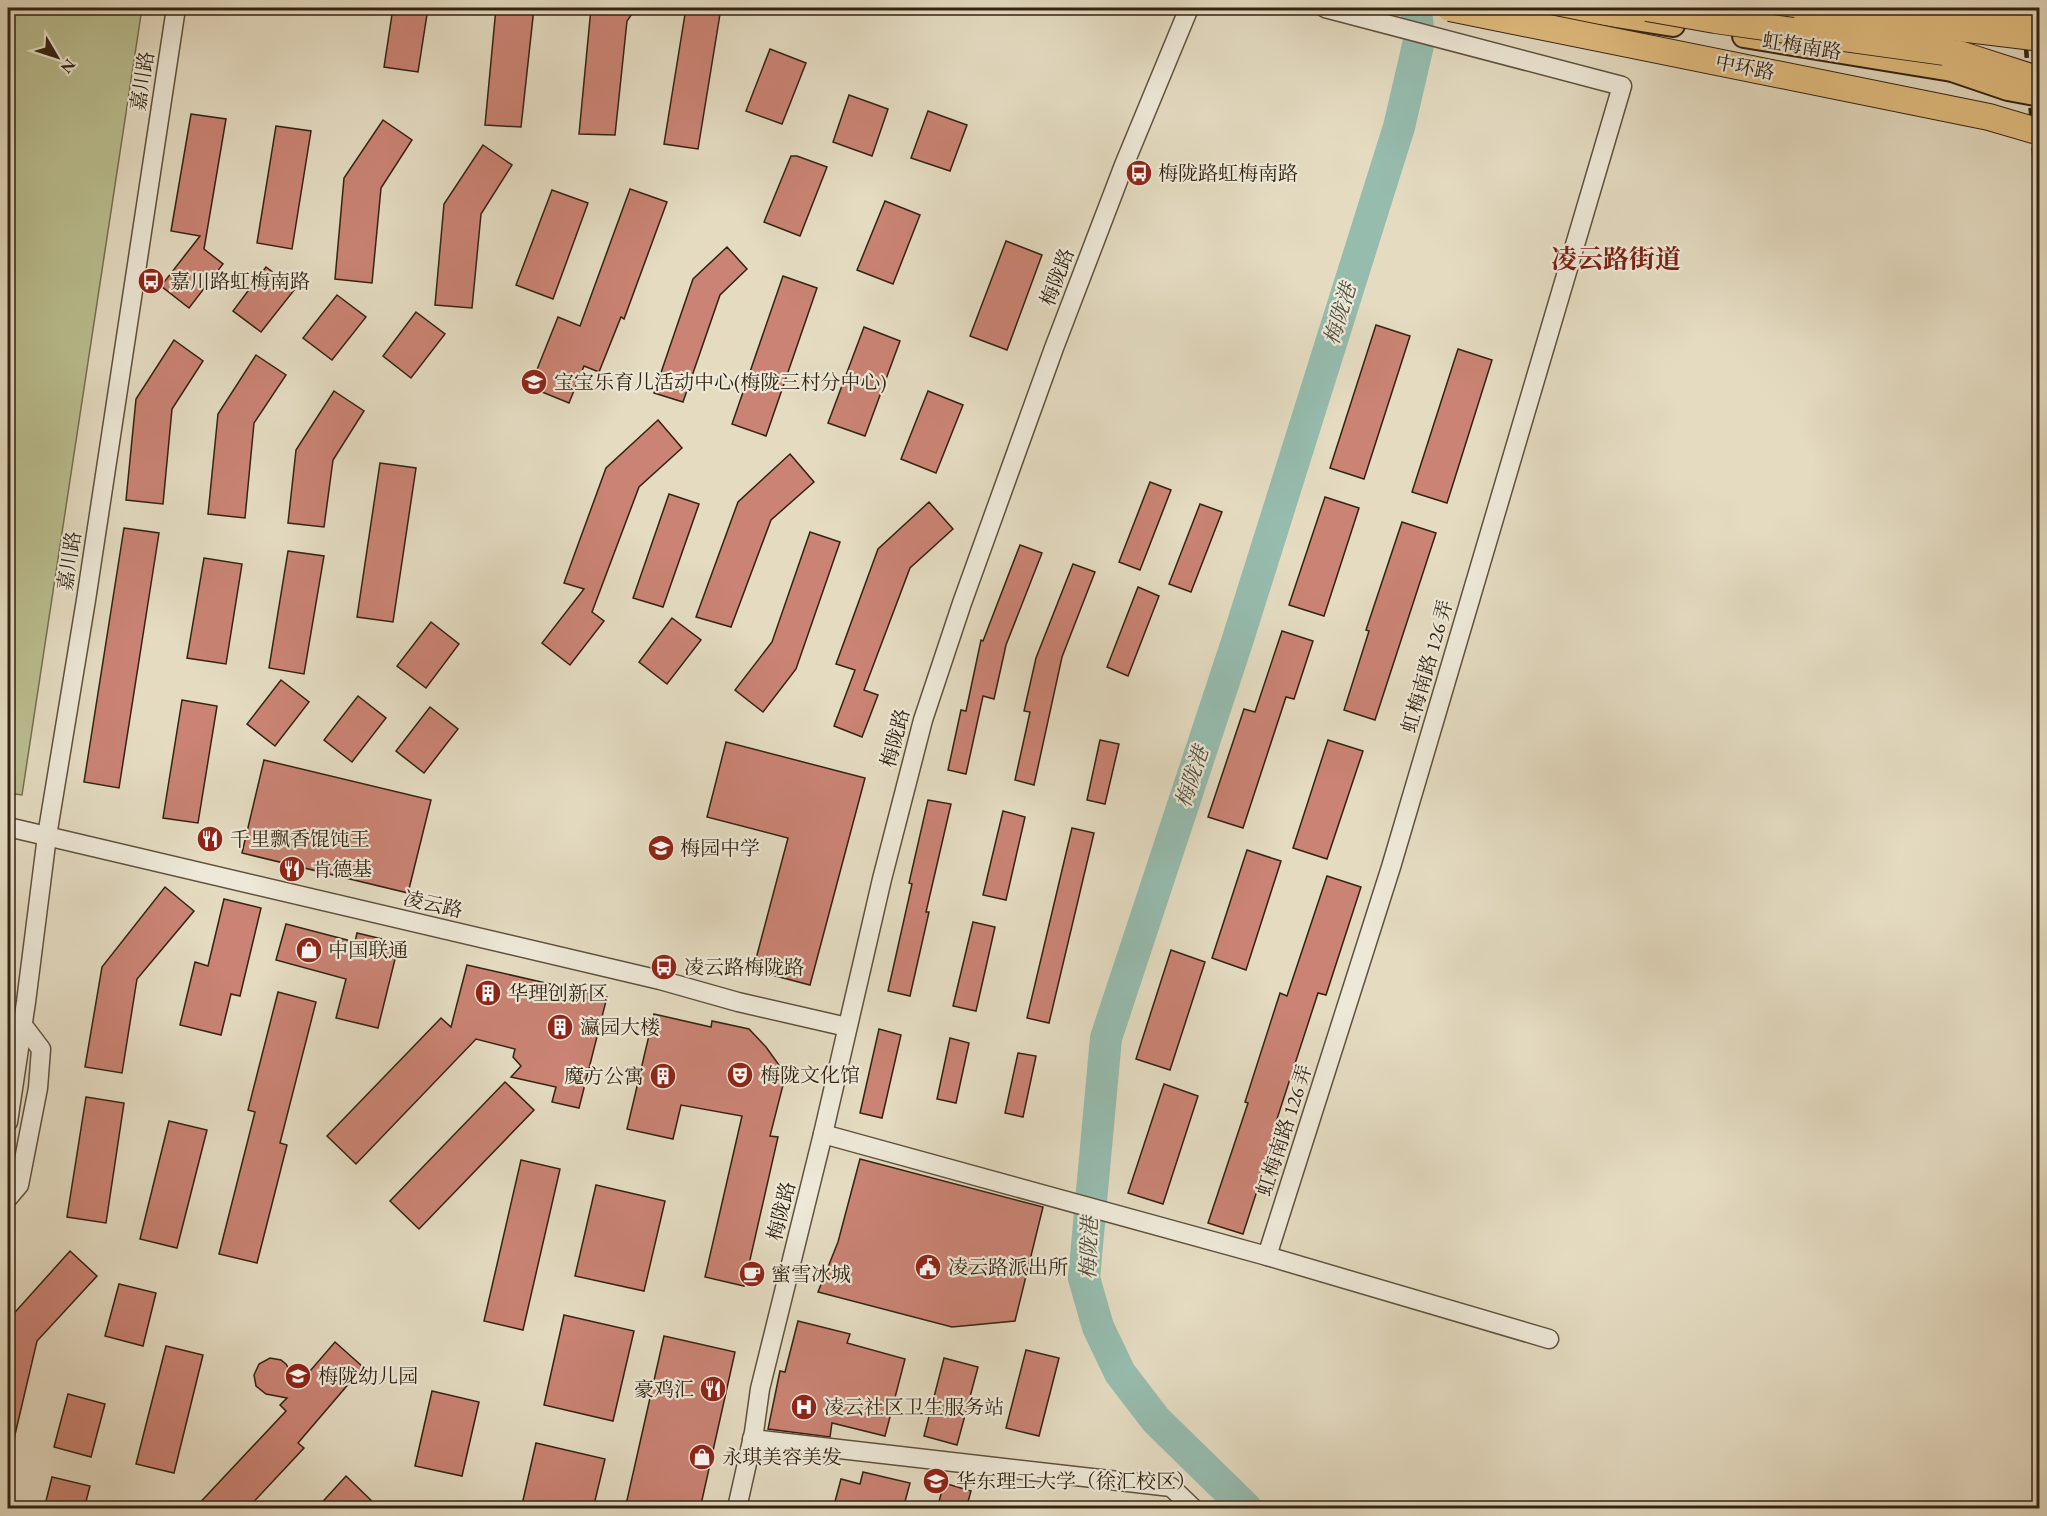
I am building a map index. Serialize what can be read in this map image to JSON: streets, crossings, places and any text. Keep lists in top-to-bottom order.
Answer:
{
  "streets": {
    "highway": ["中环路"],
    "main road": ["虹梅南路"],
    "street": [
      "嘉川路",
      "梅陇路",
      "虹梅南路 126 弄",
      "凌云路"
    ]
  },
  "crossings": [
    ["虹梅南路", "中环路"],
    ["嘉川路", "凌云路"],
    ["梅陇路", "凌云路"]
  ],
  "districts": ["凌云路街道"],
  "water": ["梅陇港"],
  "places": {
    "bus stop": ["梅陇路虹梅南路", "嘉川路虹梅南路", "凌云路梅陇路"],
    "school or university": [
      "宝宝乐育儿活动中心(梅陇三村分中心)",
      "梅园中学",
      "梅陇幼儿园",
      "华东理工大学（徐汇校区）"
    ],
    "restaurant": ["千里飘香馄饨王", "肯德基", "豪鸡汇"],
    "shop": ["中国联通", "永琪美容美发"],
    "building": ["华理创新区", "瀛园大楼", "魔方公寓"],
    "theatre": ["梅陇文化馆"],
    "public building": ["凌云路派出所"],
    "cafe": ["蜜雪冰城"],
    "hospital": ["凌云社区卫生服务站"]
  },
  "north": "bottom right"
}
